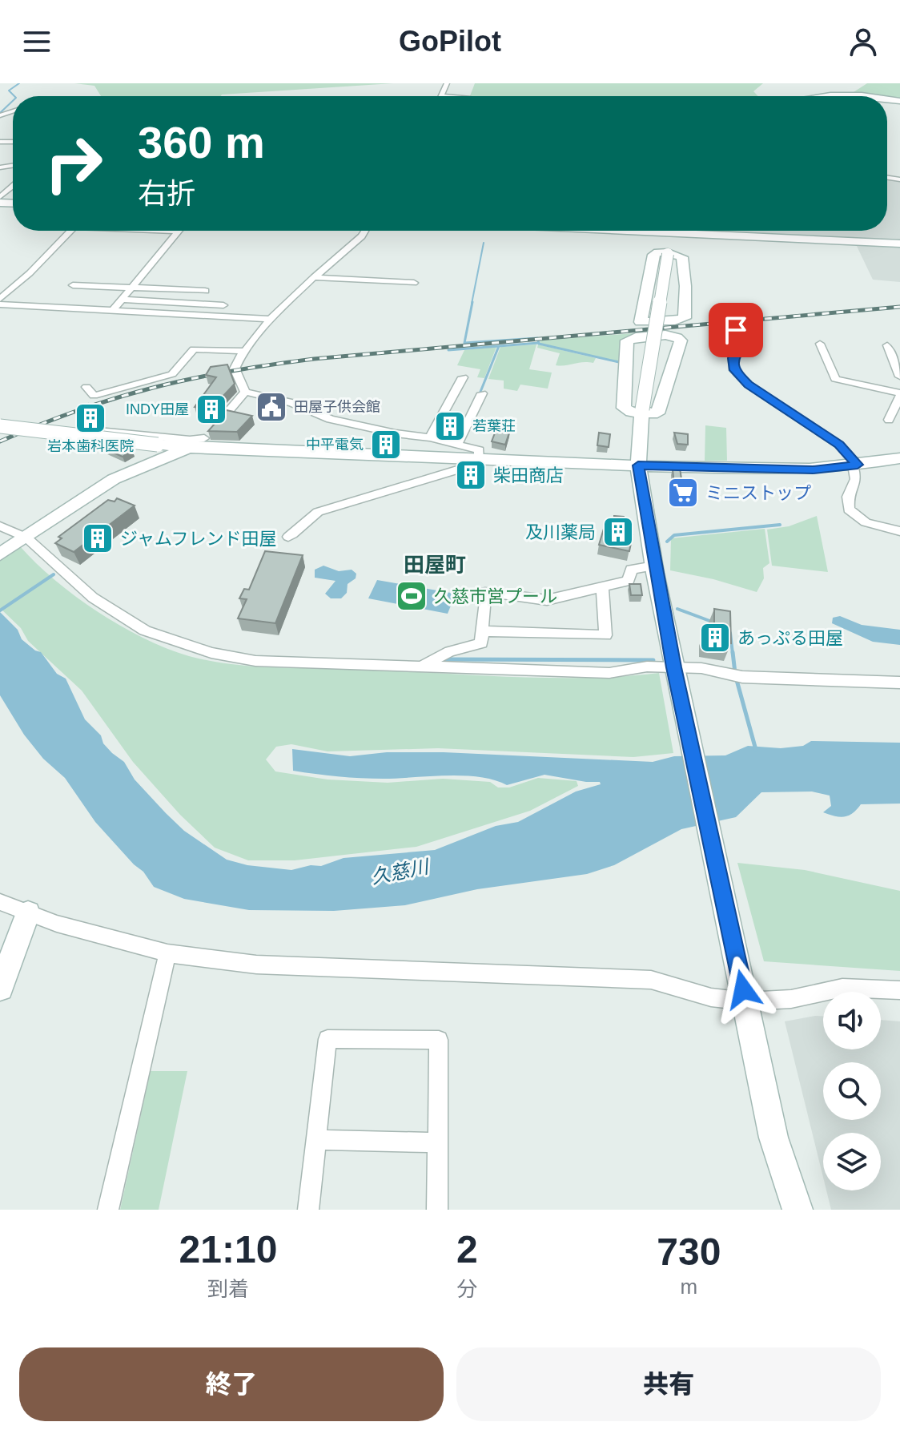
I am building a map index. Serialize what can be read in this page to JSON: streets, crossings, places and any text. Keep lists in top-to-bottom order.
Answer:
{
  "districts": ["田屋町"],
  "water": ["久慈川"],
  "places": {
    "public building": ["田屋子供会館"],
    "building": [
      "INDY田屋",
      "岩本歯科医院",
      "若葉荘",
      "中平電気",
      "柴田商店",
      "及川薬局",
      "ジャムフレンド田屋",
      "あっぷる田屋"
    ],
    "supermarket": ["ミニストップ"],
    "sports": ["久慈市営プール"]
  },
  "page": {
    "header": "GoPilot",
    "turn": ["360 m", "右折"],
    "eta": [
      "21:10",
      "到着",
      "2",
      "分",
      "730",
      "m"
    ],
    "buttons": ["終了", "共有"]
  }
}
